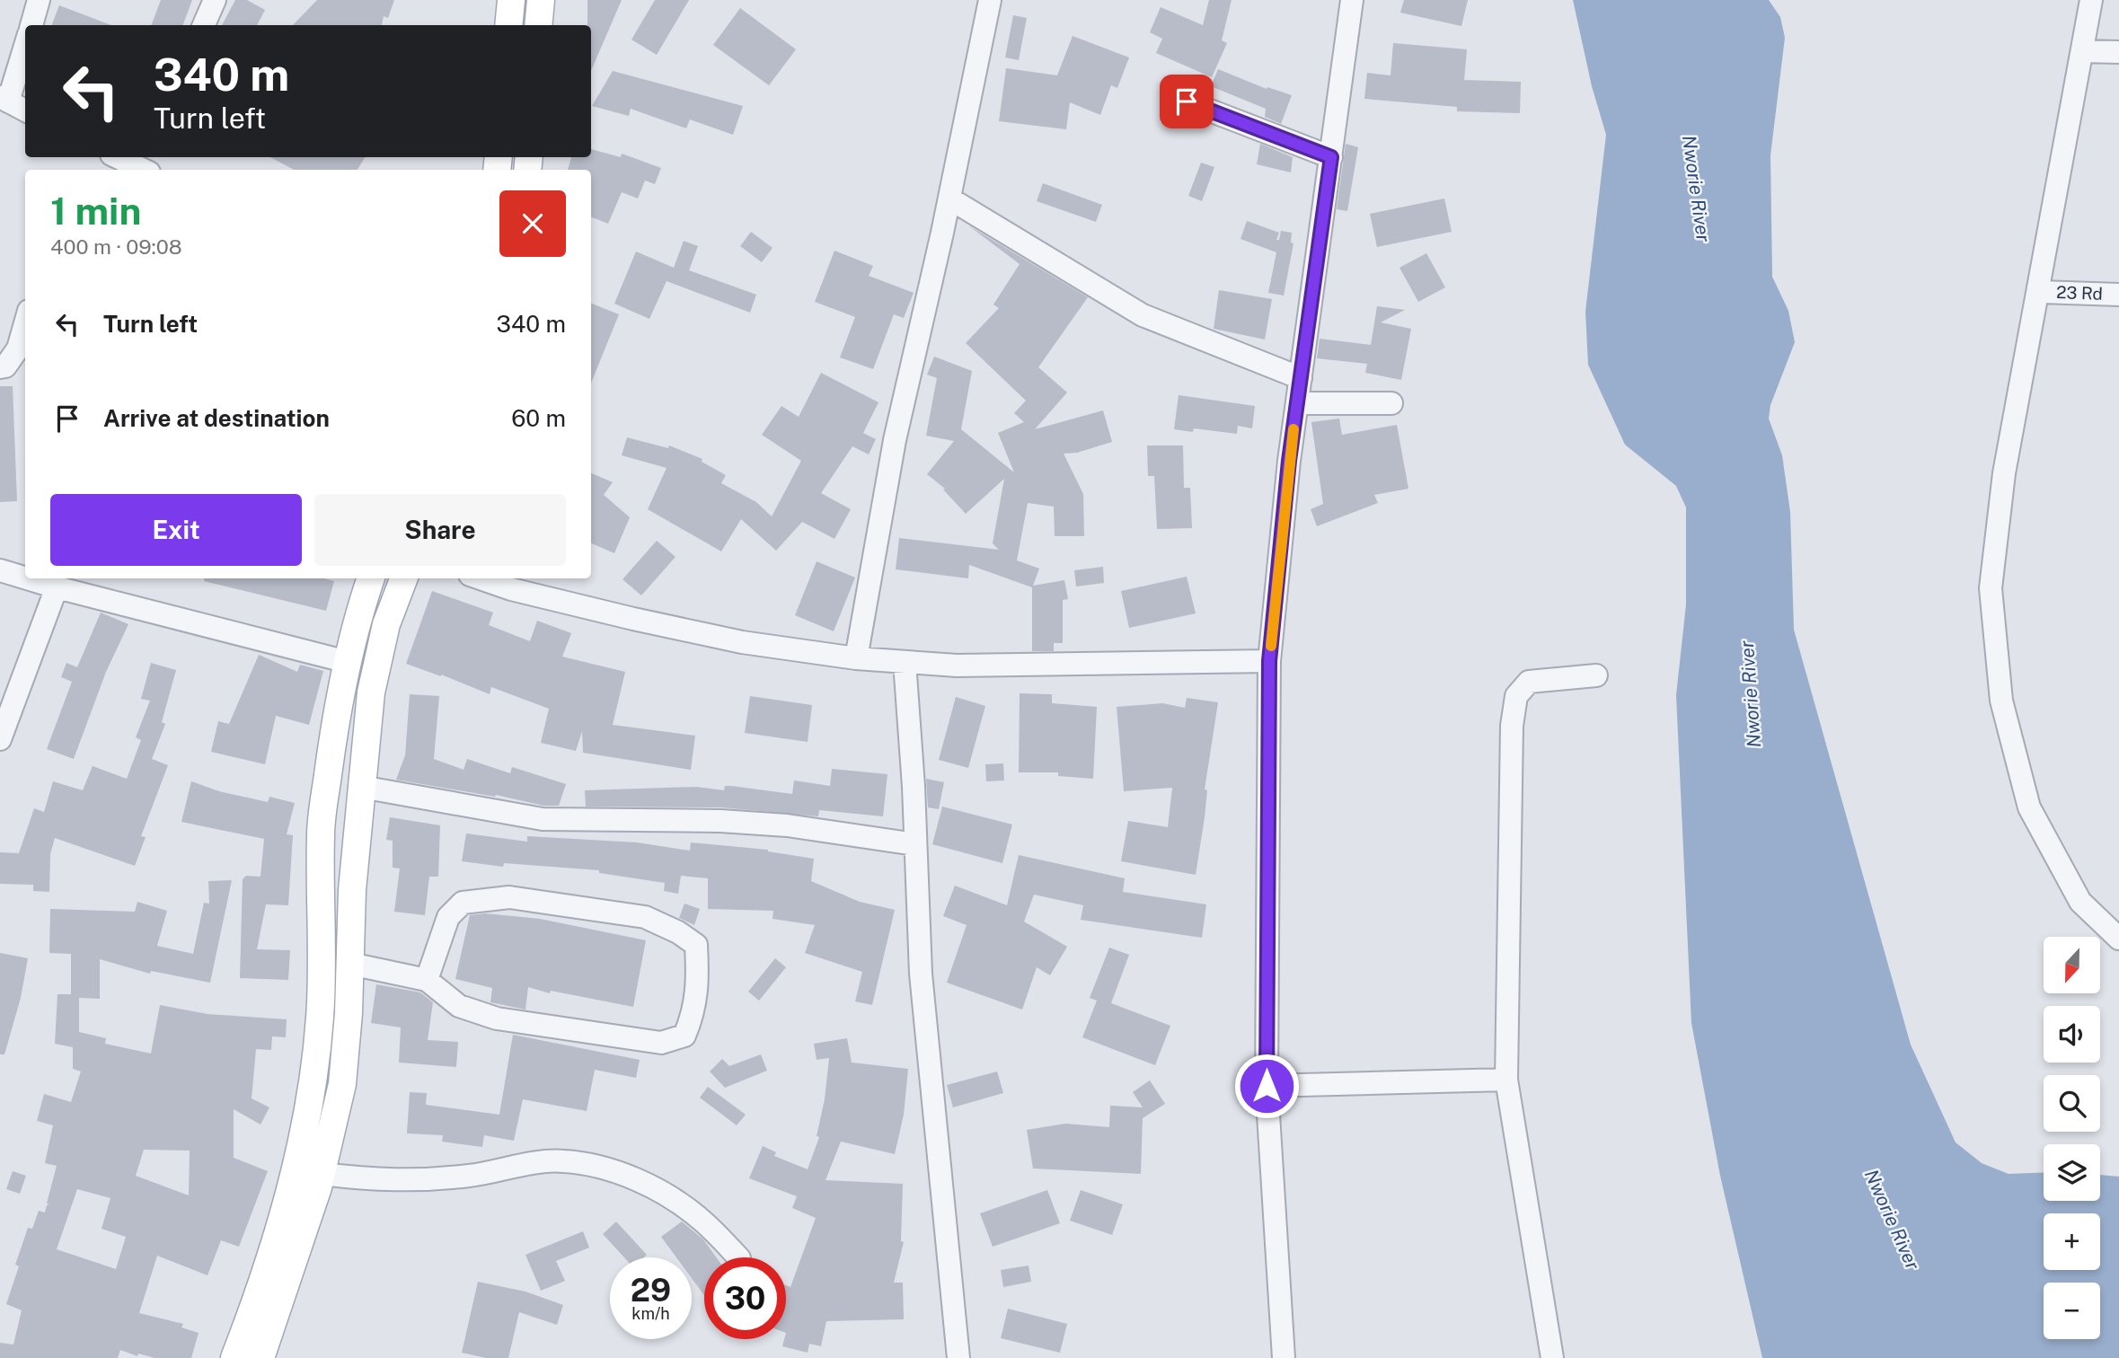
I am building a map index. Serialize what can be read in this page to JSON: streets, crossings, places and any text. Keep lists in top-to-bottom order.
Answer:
{
  "streets": {
    "street": ["23 Rd"]
  },
  "water": ["Nworie River"],
  "north": "bottom",
  "page": {
    "turn": ["340 m", "Turn left"],
    "heading": ["1 min", "400 m · 09:08"],
    "list": [
      {
        "name": "Turn left",
        "value": "340 m"
      },
      {
        "name": "Arrive at destination",
        "value": "60 m"
      }
    ],
    "buttons": ["Exit", "Share"],
    "map_buttons": ["+", "−"],
    "speed": "29 km/h",
    "limit": "30"
  }
}
